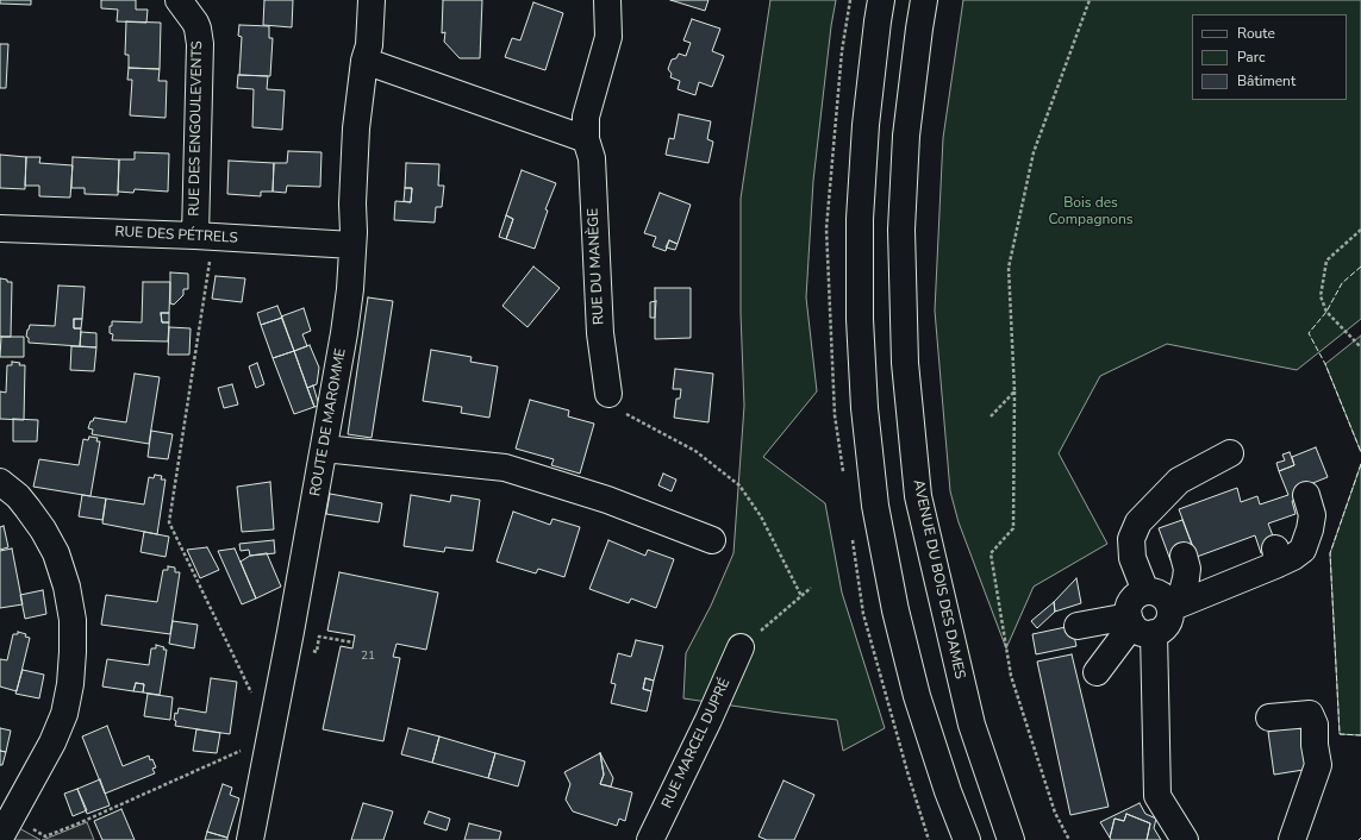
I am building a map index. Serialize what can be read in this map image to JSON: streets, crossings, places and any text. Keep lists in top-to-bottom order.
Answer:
{
  "streets": {
    "main road": [
      "RUE DES ENGOULEVENTS",
      "RUE DES PÉTRELS",
      "RUE DU MANÈGE",
      "ROUTE DE MAROMME",
      "AVENUE DU BOIS DES DAMES",
      "RUE MARCEL DUPRÉ"
    ]
  },
  "crossings": [
    ["RUE DES ENGOULEVENTS", "RUE DES PÉTRELS"],
    ["RUE DES PÉTRELS", "ROUTE DE MAROMME"]
  ],
  "parks": ["Bois des Compagnons"],
  "house_numbers": ["21"],
  "legend": ["Route", "Parc", "Bâtiment"]
}
